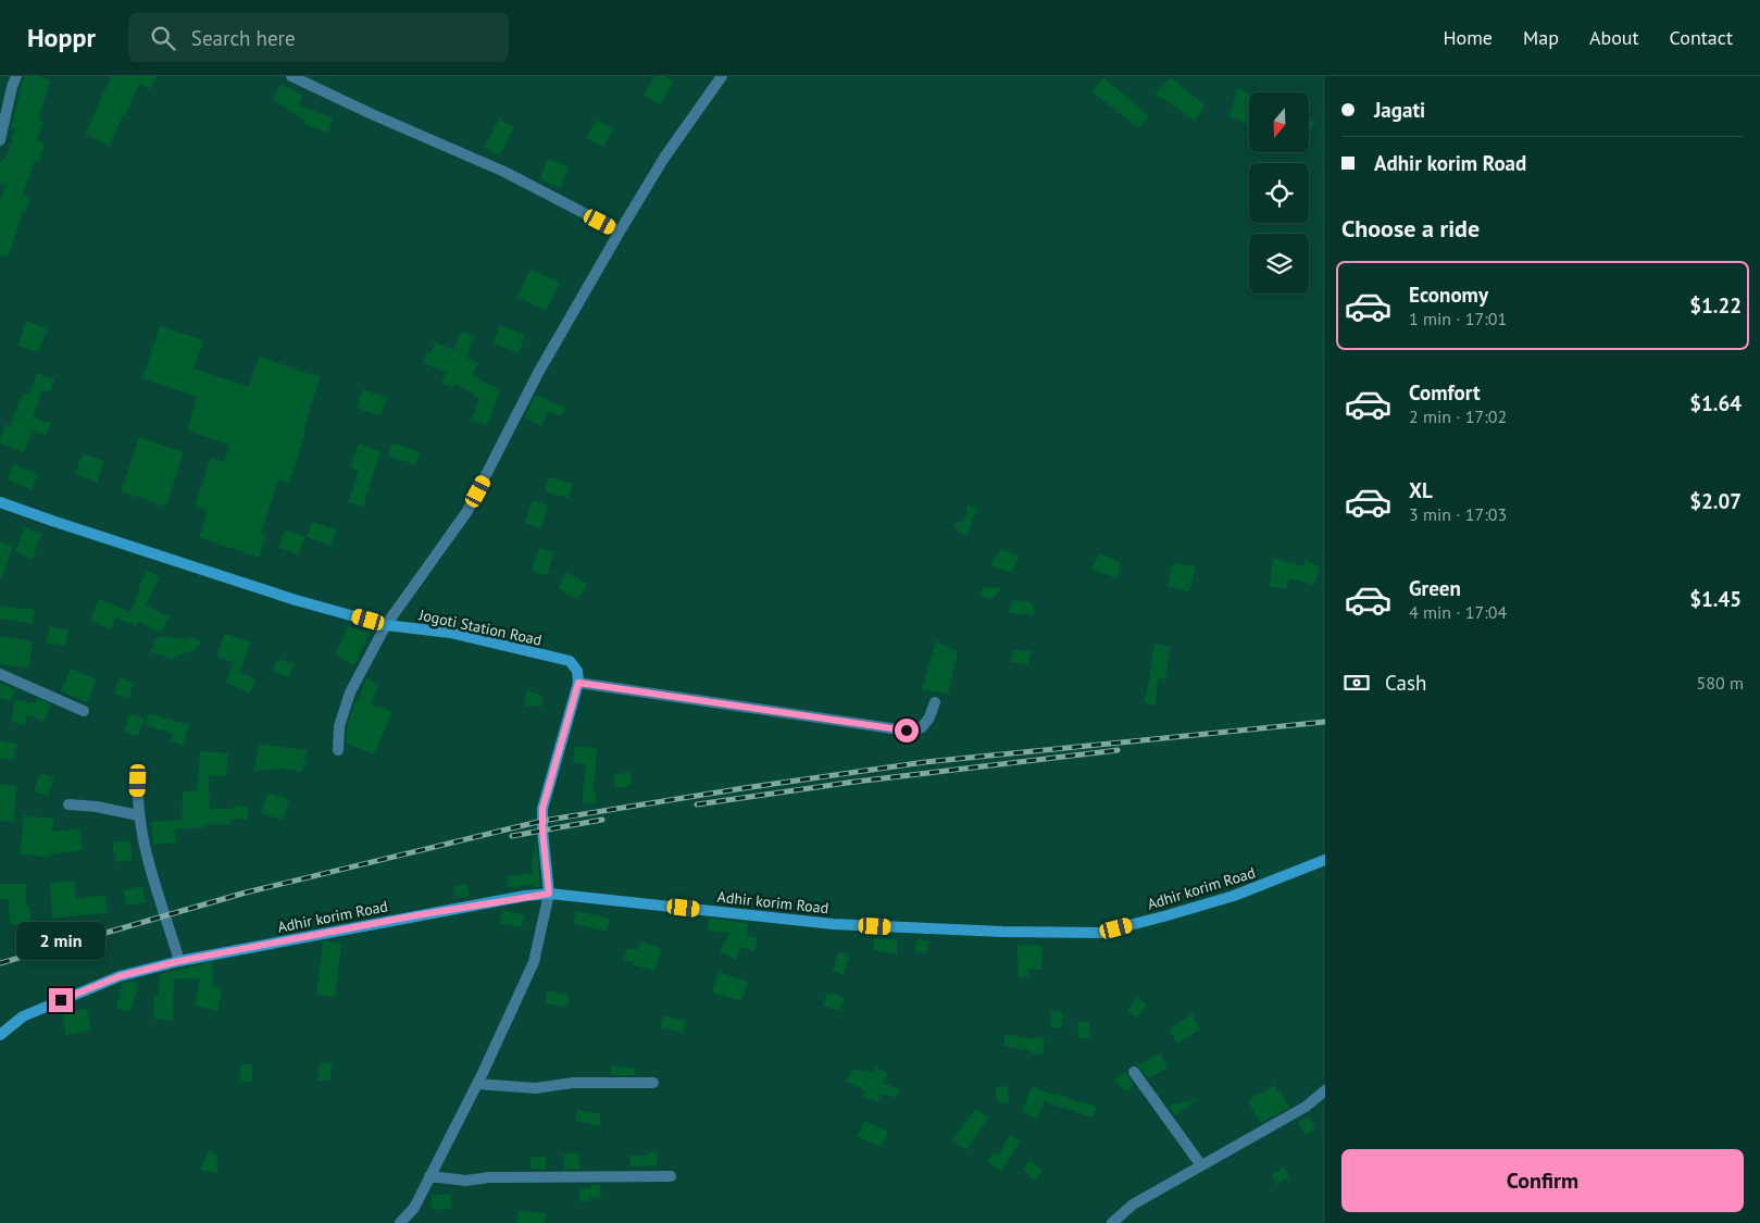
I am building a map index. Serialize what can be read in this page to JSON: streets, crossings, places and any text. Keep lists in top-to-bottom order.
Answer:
{
  "streets": {
    "main road": ["Jogoti Station Road", "Adhir korim Road"]
  },
  "north": "bottom",
  "page": {
    "header": "Hoppr",
    "search": "Search here",
    "nav": [
      "Home",
      "Map",
      "About",
      "Contact"
    ],
    "banner": ["Jagati", "Adhir korim Road"],
    "heading": "Choose a ride",
    "list": [
      {
        "name": "Economy",
        "note": "1 min · 17:01",
        "value": "$1.22"
      },
      {
        "name": "Comfort",
        "note": "2 min · 17:02",
        "value": "$1.64"
      },
      {
        "name": "XL",
        "note": "3 min · 17:03",
        "value": "$2.07"
      },
      {
        "name": "Green",
        "note": "4 min · 17:04",
        "value": "$1.45"
      }
    ],
    "pay": ["Cash", "580 m"],
    "bubble": "2 min",
    "buttons": "Confirm"
  }
}
